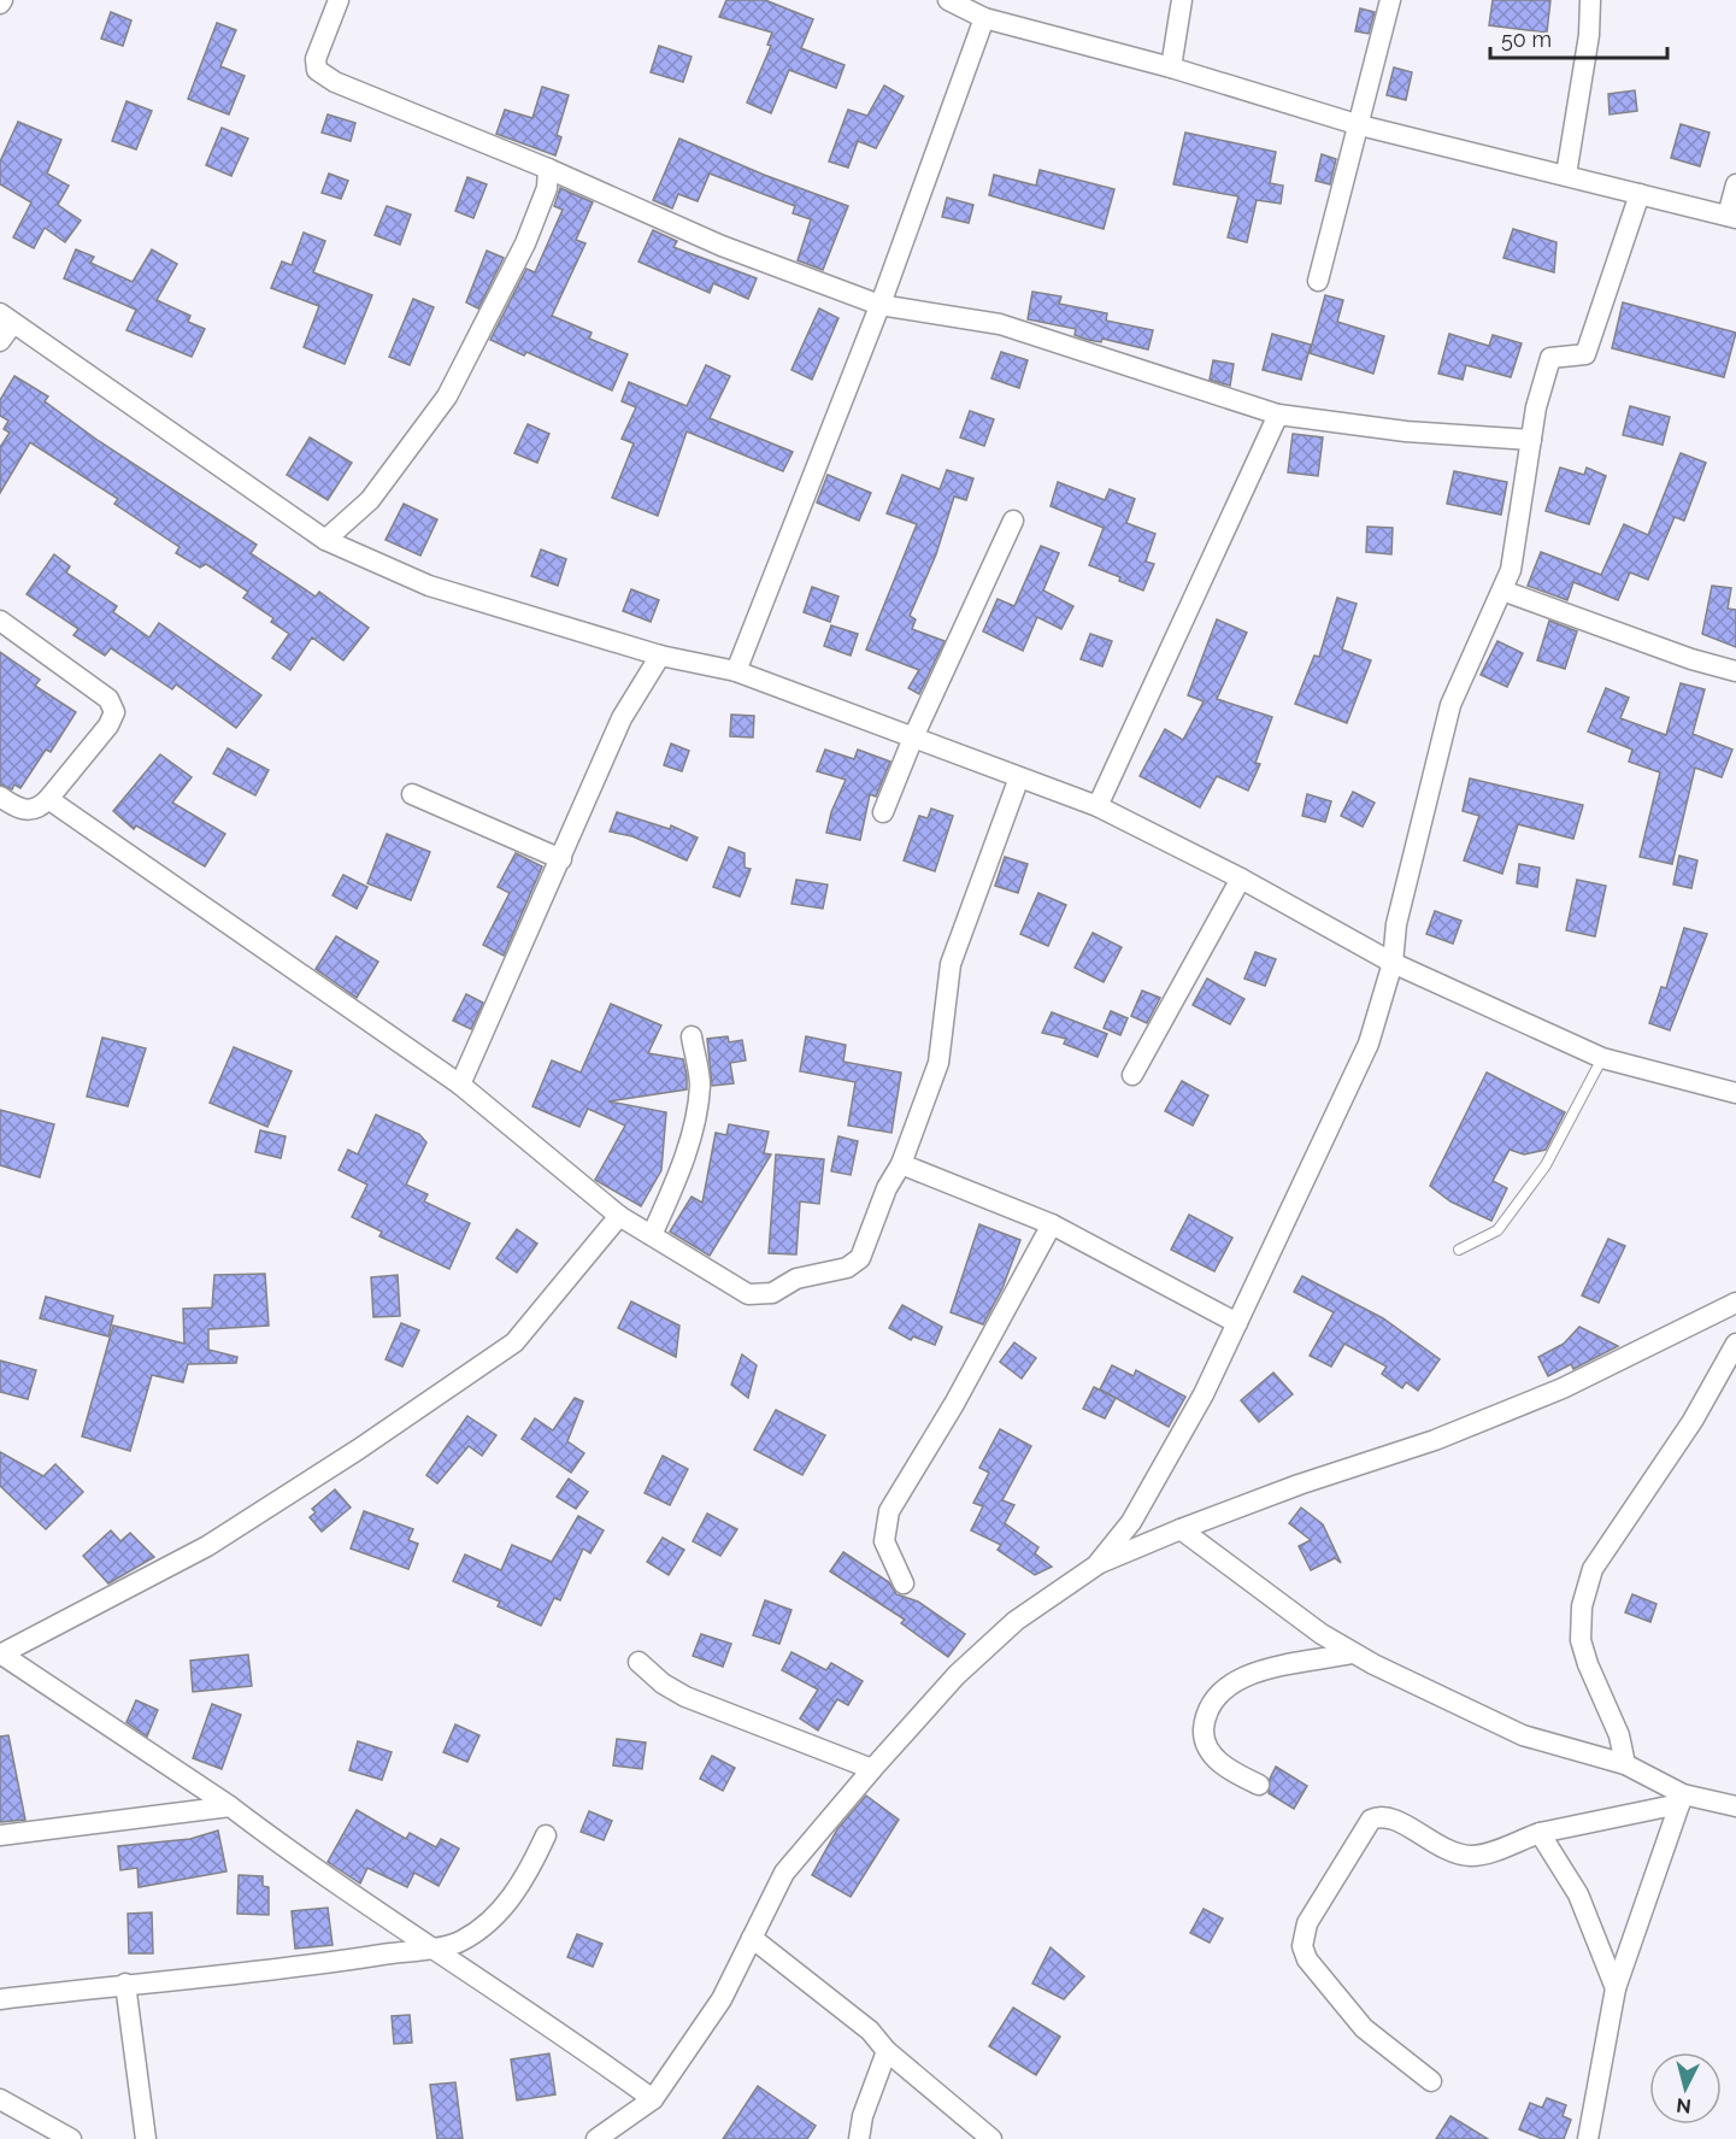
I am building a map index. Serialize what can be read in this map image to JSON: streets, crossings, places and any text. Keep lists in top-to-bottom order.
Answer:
{
  "scale_bar": "50 m",
  "north": "bottom"
}
